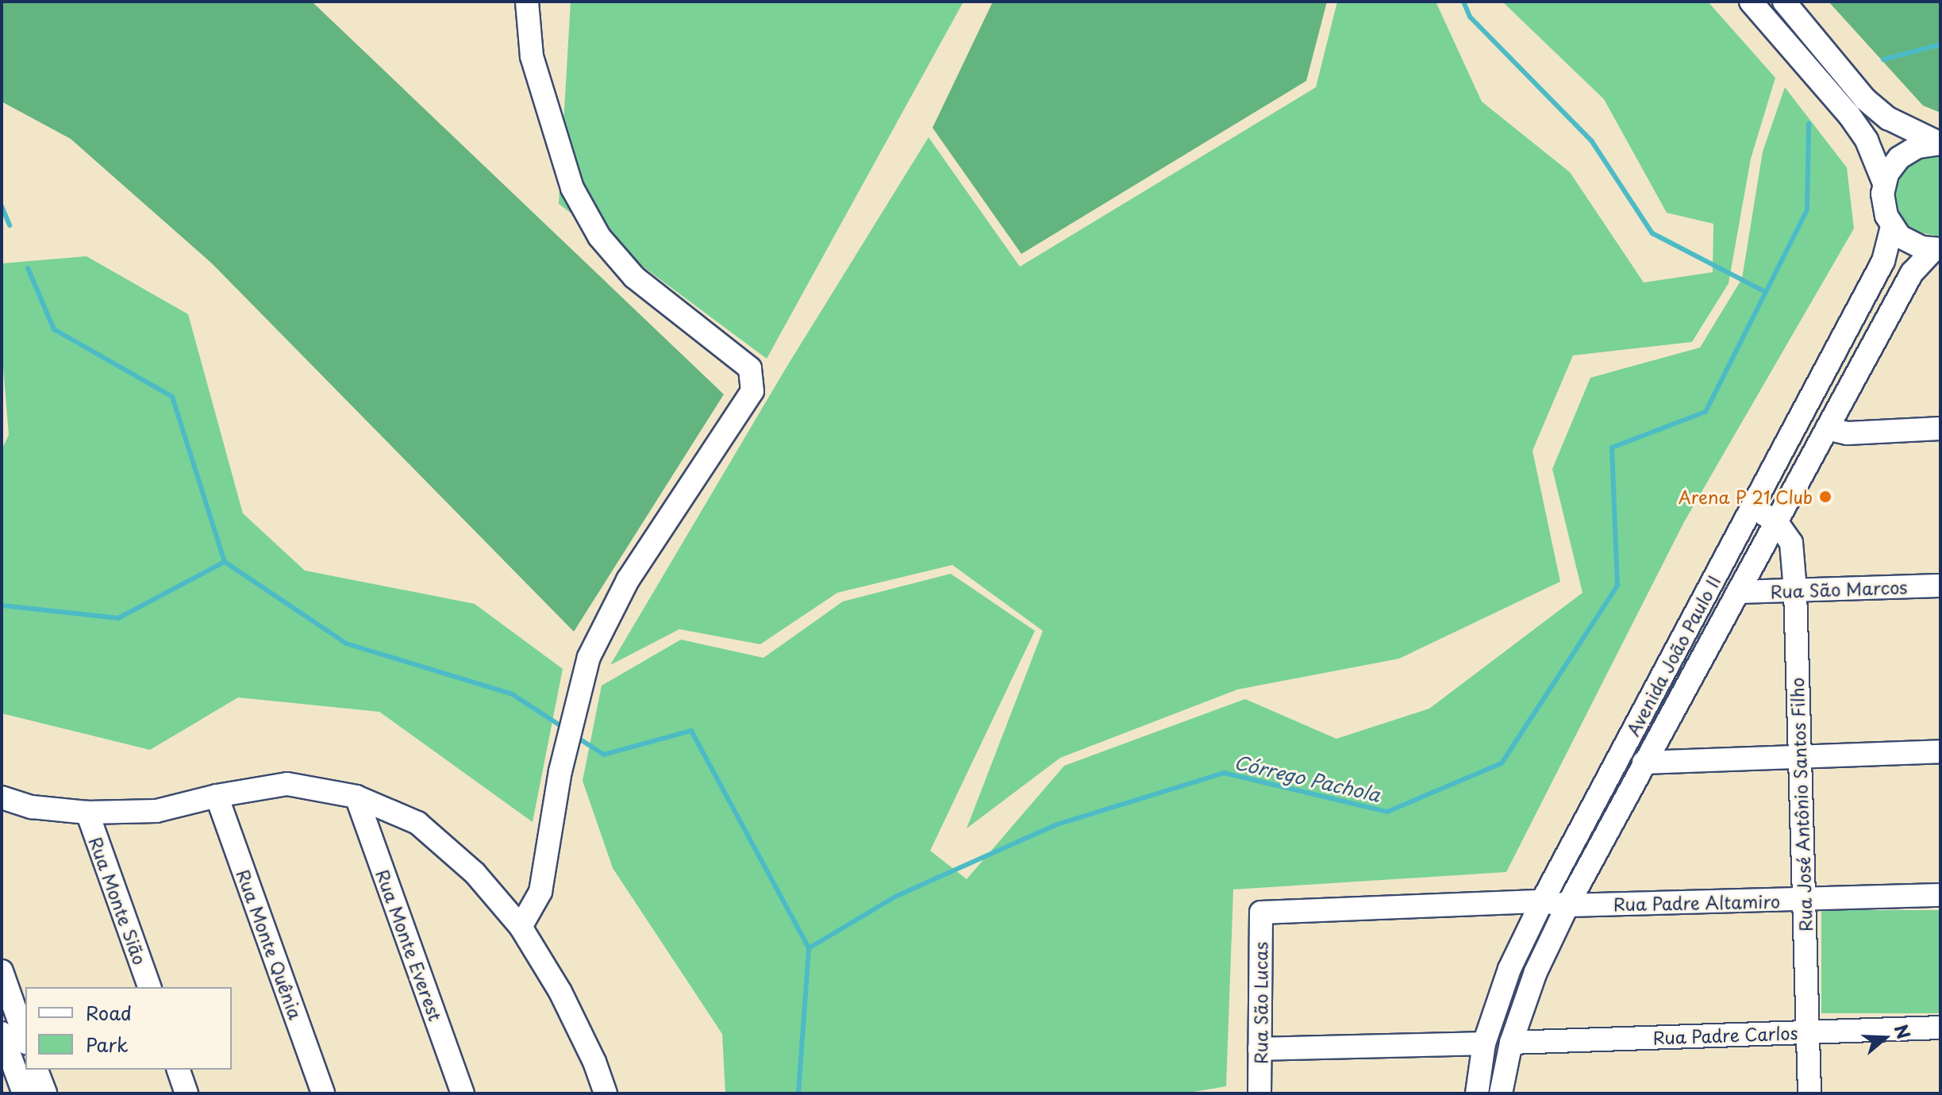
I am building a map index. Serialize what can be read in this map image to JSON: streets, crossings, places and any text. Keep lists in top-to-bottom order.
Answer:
{
  "streets": {
    "street": [
      "Rua São Marcos",
      "Avenida João Paulo II",
      "Rua José Antônio Santos Filho",
      "Rua Monte Sião",
      "Rua Padre Altamiro",
      "Rua Monte Quênia",
      "Rua Monte Everest",
      "Rua São Lucas",
      "Rua Padre Carlos"
    ]
  },
  "crossings": [
    ["Rua São Marcos", "Avenida João Paulo II"],
    ["Rua São Marcos", "Rua José Antônio Santos Filho"],
    ["Avenida João Paulo II", "Rua José Antônio Santos Filho"],
    ["Avenida João Paulo II", "Rua Padre Altamiro"],
    ["Avenida João Paulo II", "Rua São Lucas"],
    ["Avenida João Paulo II", "Rua Padre Carlos"],
    ["Rua José Antônio Santos Filho", "Rua Padre Altamiro"],
    ["Rua José Antônio Santos Filho", "Rua Padre Carlos"],
    ["Rua Padre Altamiro", "Rua São Lucas"]
  ],
  "water": ["Córrego Pachola"],
  "places": ["Arena P 21 Club"],
  "legend": ["Road", "Park"],
  "north": "right"
}
